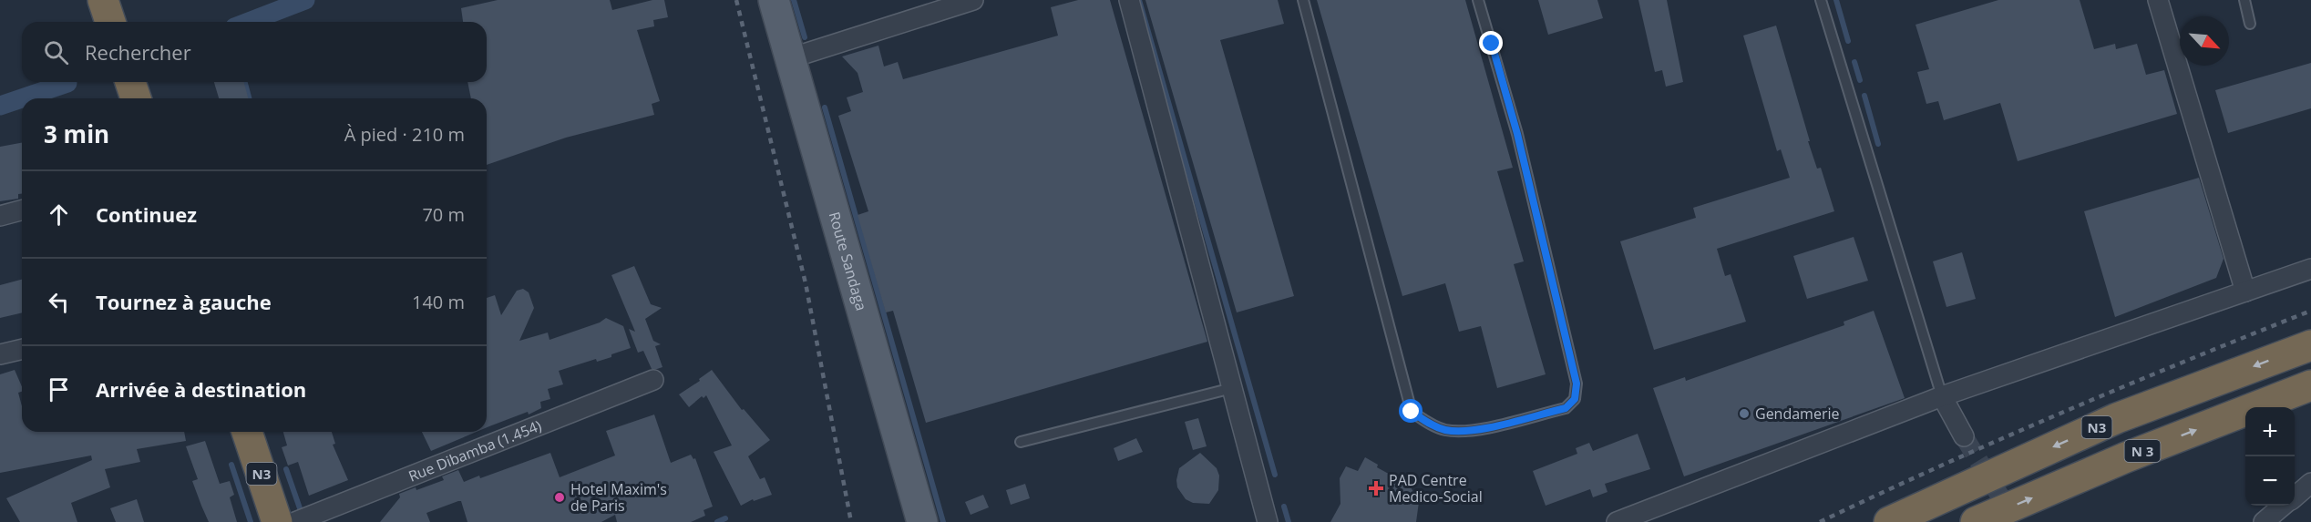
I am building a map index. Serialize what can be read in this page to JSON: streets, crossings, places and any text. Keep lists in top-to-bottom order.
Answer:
{
  "streets": {
    "highway": ["N3", "N 3"],
    "main road": ["Route Sandaga"],
    "street": ["Rue Dibamba (1.454)"]
  },
  "places": {
    "other": ["Gendamerie", "Hotel Maxim's de Paris"],
    "health": ["PAD Centre Medico-Social"]
  },
  "north": "bottom right",
  "page": {
    "search": "Rechercher",
    "heading": ["3 min", "À pied · 210 m"],
    "list": [
      ["Continuez", "70 m"],
      ["Tournez à gauche", "140 m"],
      "Arrivée à destination"
    ],
    "map_buttons": ["+", "−"]
  }
}
